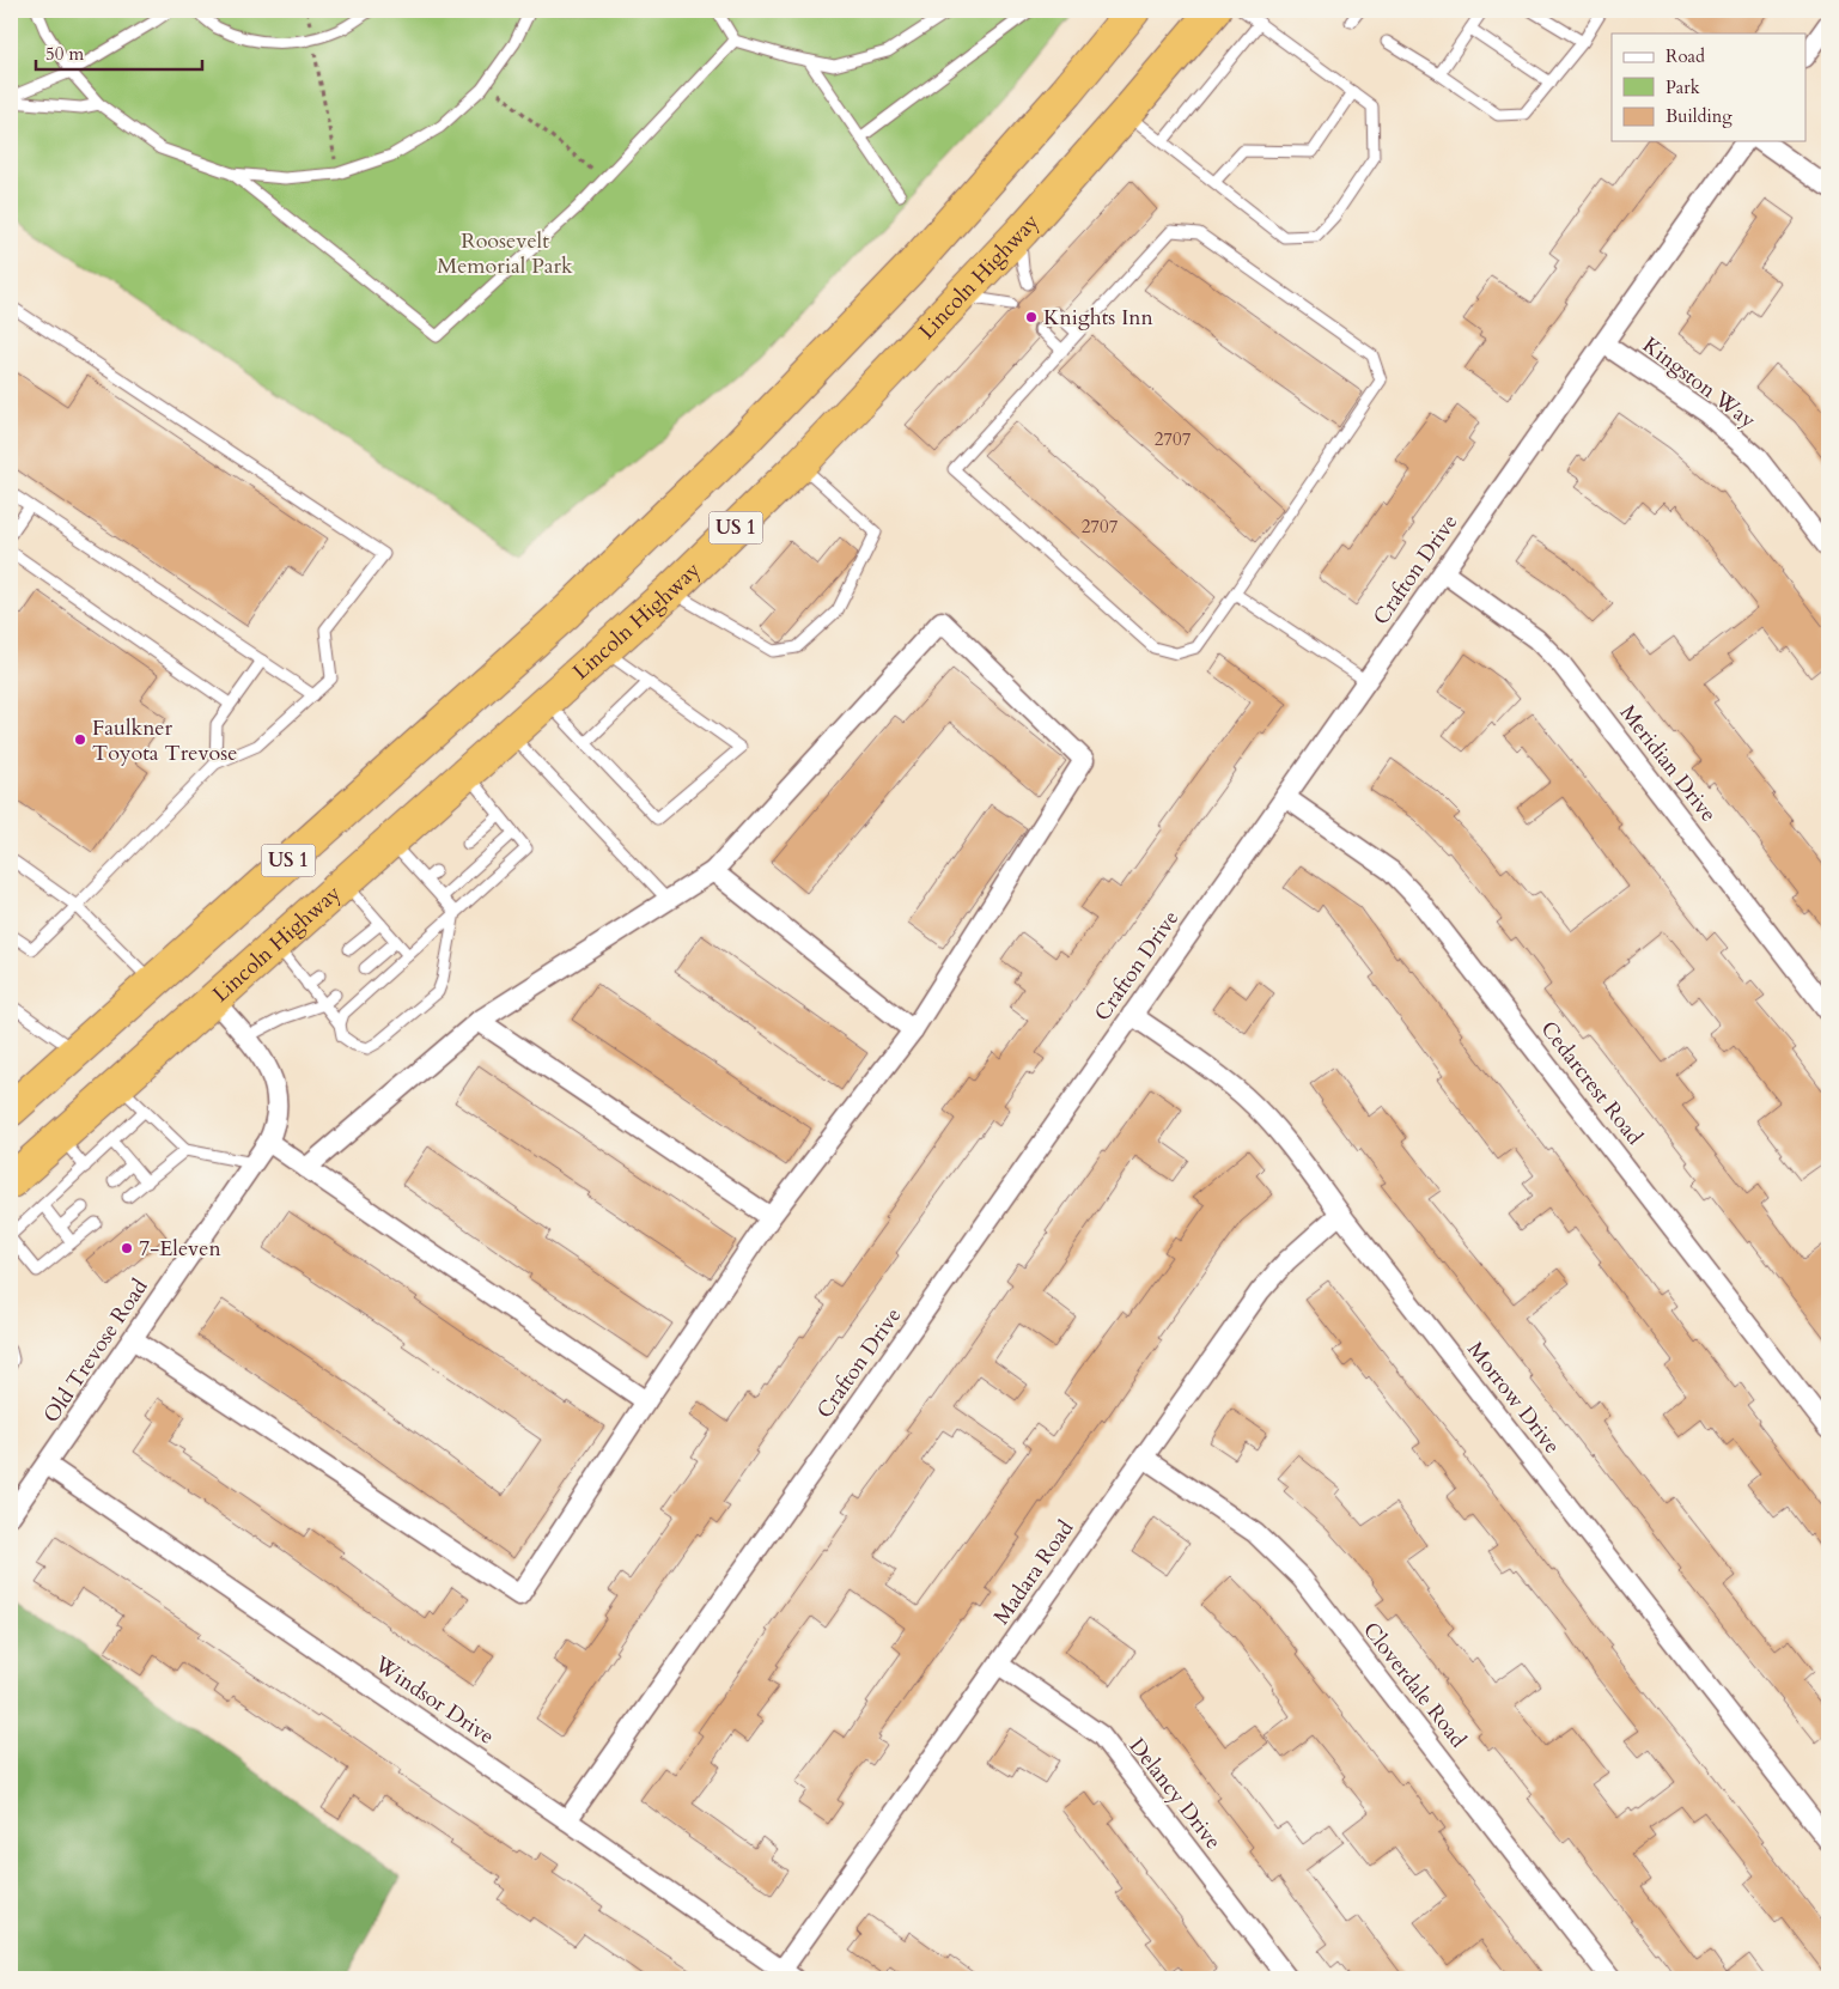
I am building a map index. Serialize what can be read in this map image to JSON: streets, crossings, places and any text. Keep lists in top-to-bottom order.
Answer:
{
  "streets": {
    "highway": ["Lincoln Highway", "US 1"],
    "street": [
      "Kingston Way",
      "Crafton Drive",
      "Meridian Drive",
      "Cedarcrest Road",
      "Old Trevose Road",
      "Morrow Drive",
      "Madara Road",
      "Cloverdale Road",
      "Windsor Drive",
      "Delancy Drive"
    ]
  },
  "crossings": [
    ["Lincoln Highway", "Old Trevose Road"],
    ["Kingston Way", "Crafton Drive"],
    ["Crafton Drive", "Meridian Drive"],
    ["Crafton Drive", "Cedarcrest Road"],
    ["Crafton Drive", "Morrow Drive"],
    ["Crafton Drive", "Windsor Drive"],
    ["Old Trevose Road", "Windsor Drive"],
    ["Morrow Drive", "Madara Road"],
    ["Madara Road", "Cloverdale Road"],
    ["Madara Road", "Windsor Drive"],
    ["Madara Road", "Delancy Drive"]
  ],
  "parks": ["Roosevelt Memorial Park"],
  "places": ["Knights Inn", "Faulkner Toyota Trevose", "7-Eleven"],
  "house_numbers": ["2707", "2707"],
  "legend": ["Road", "Park", "Building"],
  "scale_bar": "50 m"
}
